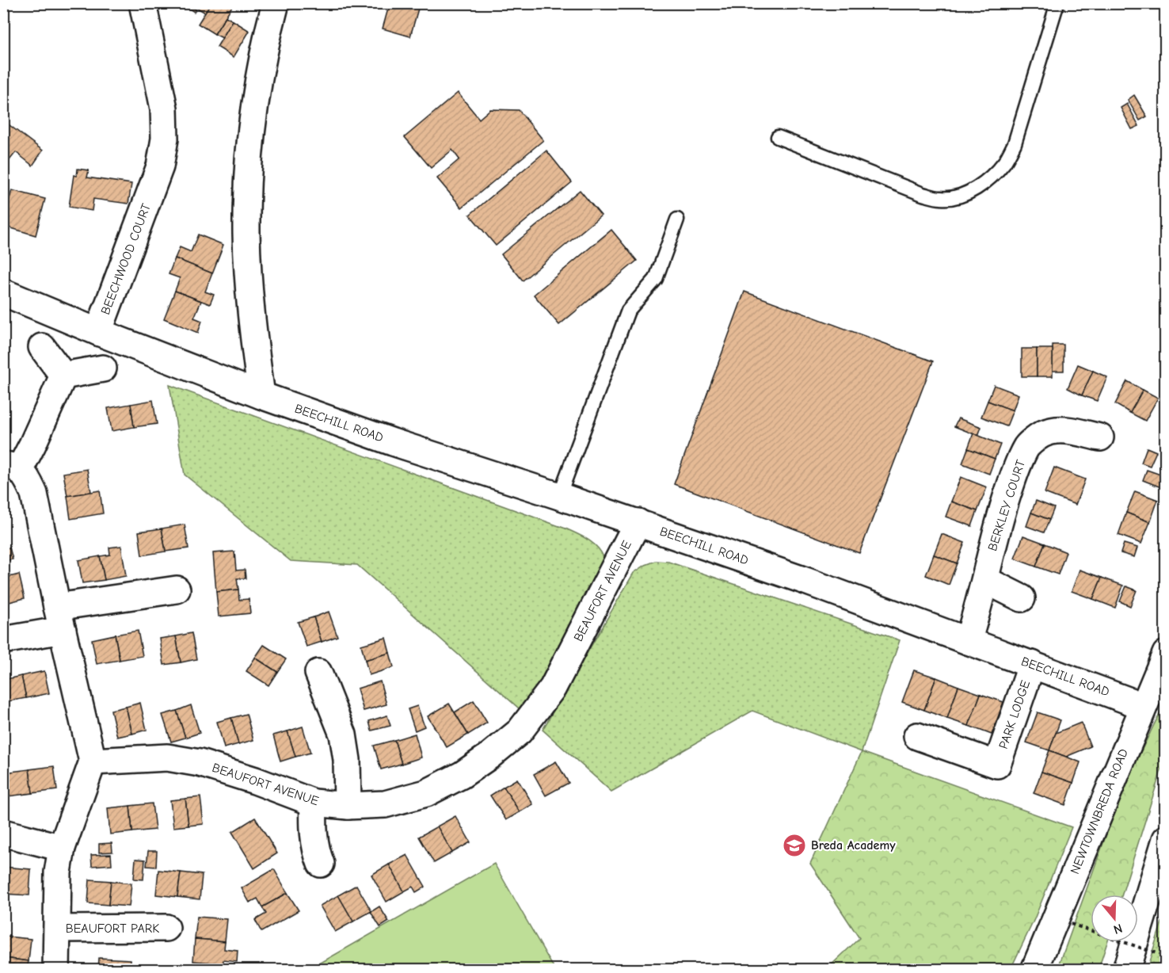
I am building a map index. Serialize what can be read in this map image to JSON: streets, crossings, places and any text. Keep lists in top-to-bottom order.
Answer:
{
  "streets": {
    "main road": [
      "BEECHWOOD COURT",
      "BEECHILL ROAD",
      "BERKLEY COURT",
      "BEAUFORT AVENUE",
      "PARK LODGE",
      "NEWTOWNBREDA ROAD",
      "BEAUFORT PARK"
    ]
  },
  "crossings": [
    ["BEECHWOOD COURT", "BEECHILL ROAD"],
    ["BEECHILL ROAD", "BERKLEY COURT"],
    ["BEECHILL ROAD", "BEAUFORT AVENUE"],
    ["BEECHILL ROAD", "PARK LODGE"],
    ["BEECHILL ROAD", "NEWTOWNBREDA ROAD"],
    ["BEAUFORT AVENUE", "BEAUFORT PARK"]
  ],
  "places": {
    "school or university": ["Breda Academy"]
  },
  "north": "bottom"
}
